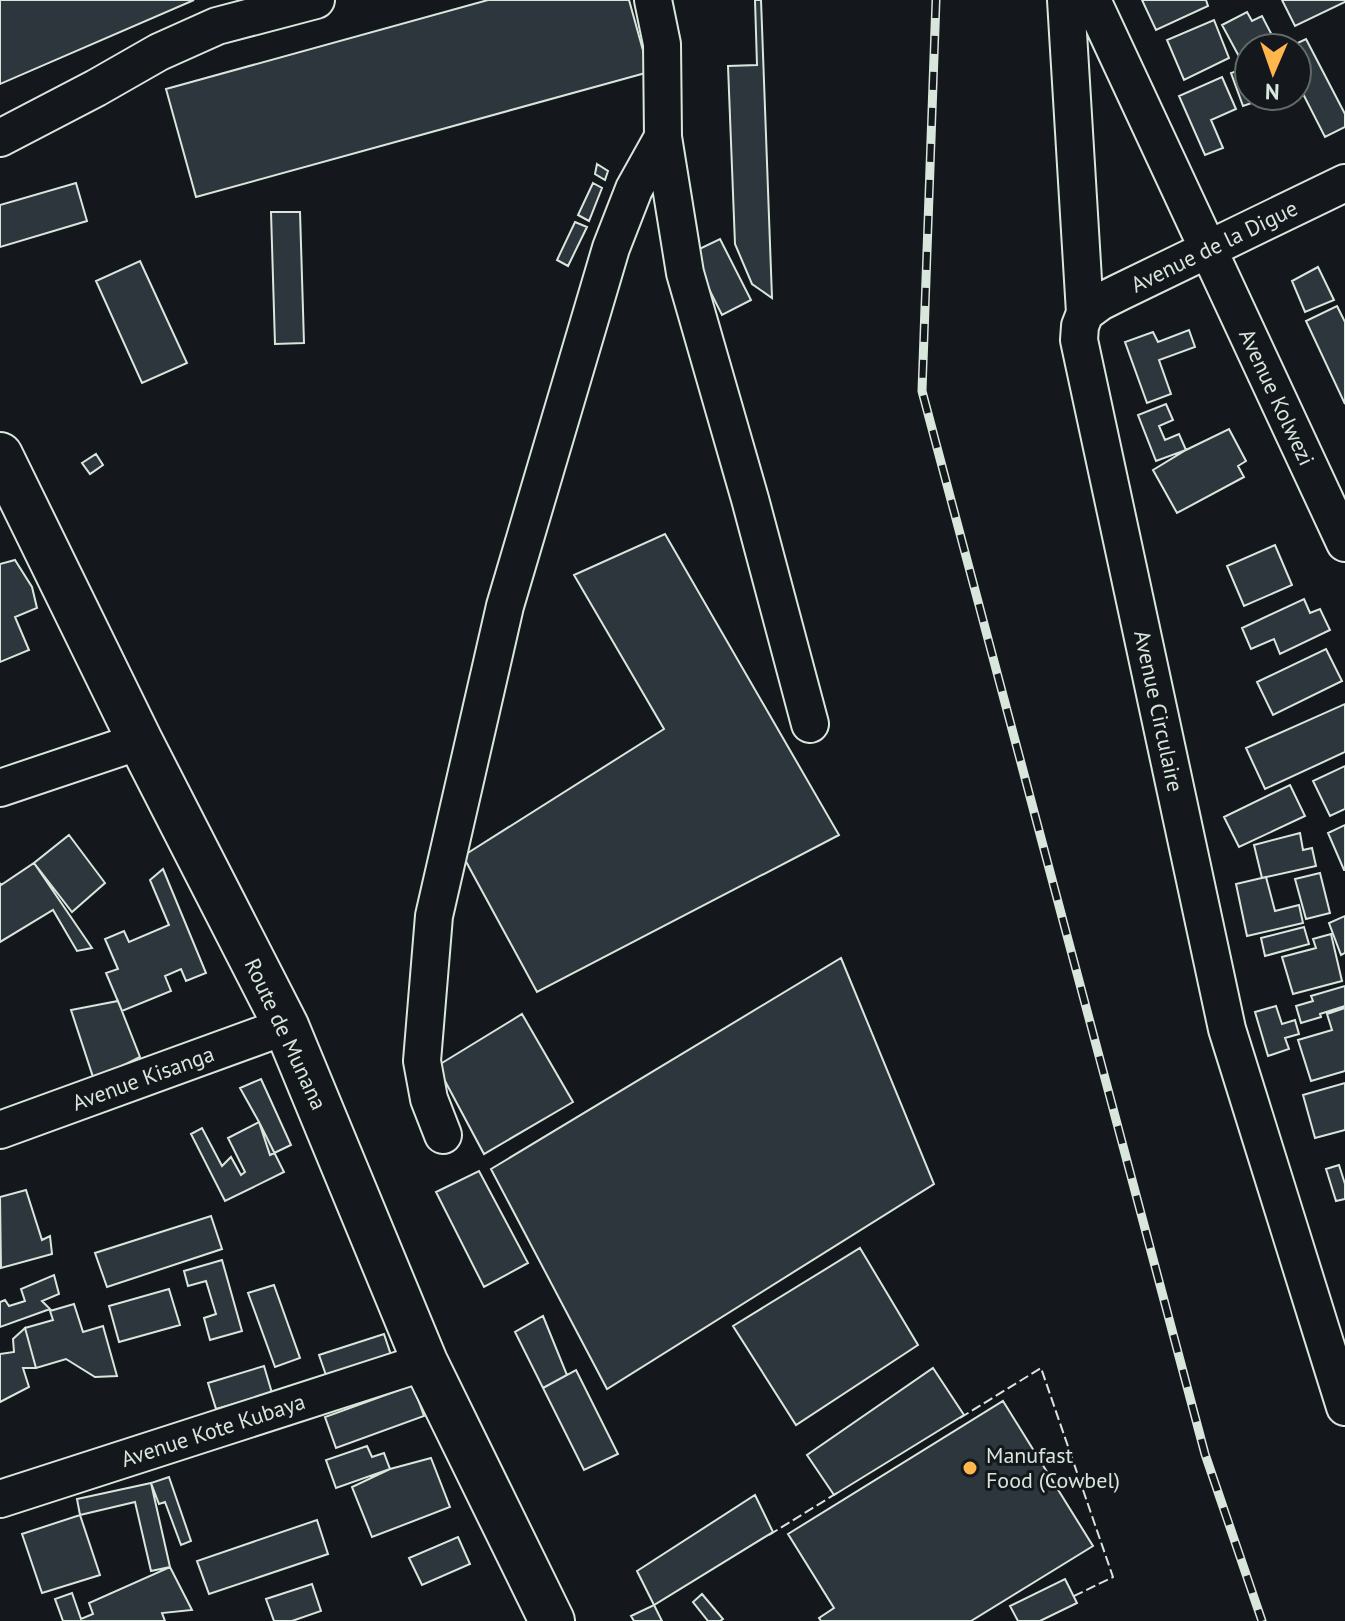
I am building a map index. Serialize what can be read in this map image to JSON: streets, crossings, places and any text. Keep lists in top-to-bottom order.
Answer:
{
  "streets": {
    "main road": ["Route de Munana"],
    "street": [
      "Avenue de la Digue",
      "Avenue Kolwezi",
      "Avenue Circulaire",
      "Avenue Kisanga",
      "Avenue Kote Kubaya"
    ]
  },
  "crossings": [
    ["Avenue de la Digue", "Avenue Kolwezi"],
    ["Avenue de la Digue", "Avenue Circulaire"],
    ["Route de Munana", "Avenue Kisanga"],
    ["Route de Munana", "Avenue Kote Kubaya"]
  ],
  "places": ["Manufast Food (Cowbel)"],
  "north": "bottom"
}
